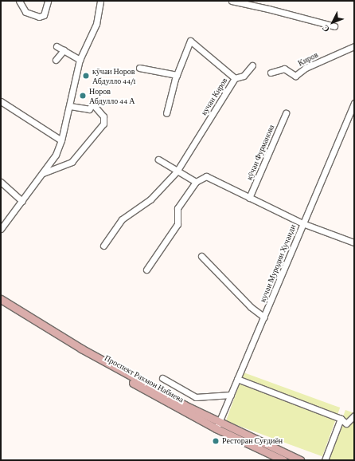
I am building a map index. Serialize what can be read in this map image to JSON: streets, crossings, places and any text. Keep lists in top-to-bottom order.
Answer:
{
  "streets": {
    "main road": ["Проспект Рахмон Набиева"],
    "street": [
      "Киров",
      "кучаи Киров",
      "кӯчаи Фурманова",
      "кучаи Муродии Хучанди"
    ]
  },
  "crossings": [
    ["кучаи Муродии Хучанди", "Проспект Рахмон Набиева"]
  ],
  "places": ["кӯчаи Норов Абдулло 44/1", "Норов Абдулло 44 А", "Ресторан Суғдиён"],
  "north": "bottom left"
}
